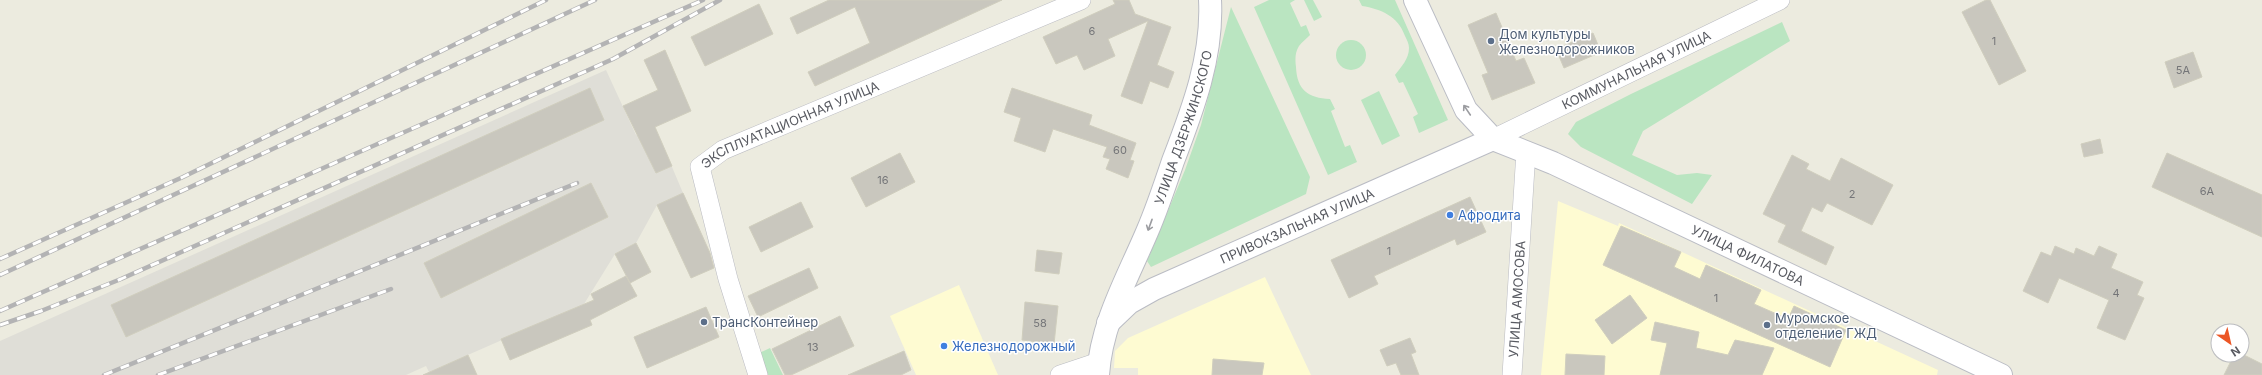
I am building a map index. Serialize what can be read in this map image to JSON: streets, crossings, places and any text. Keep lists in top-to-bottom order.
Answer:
{
  "streets": {
    "street": [
      "КОММУНАЛЬНАЯ УЛИЦА",
      "ЭКСПЛУАТАЦИОННАЯ УЛИЦА",
      "УЛИЦА ДЗЕРЖИНСКОГО",
      "ПРИВОКЗАЛЬНАЯ УЛИЦА",
      "УЛИЦА ФИЛАТОВА",
      "УЛИЦА АМОСОВА"
    ]
  },
  "crossings": [
    ["КОММУНАЛЬНАЯ УЛИЦА", "ПРИВОКЗАЛЬНАЯ УЛИЦА"],
    ["КОММУНАЛЬНАЯ УЛИЦА", "УЛИЦА ФИЛАТОВА"],
    ["УЛИЦА ДЗЕРЖИНСКОГО", "ПРИВОКЗАЛЬНАЯ УЛИЦА"],
    ["ПРИВОКЗАЛЬНАЯ УЛИЦА", "УЛИЦА ФИЛАТОВА"],
    ["УЛИЦА ФИЛАТОВА", "УЛИЦА АМОСОВА"]
  ],
  "one_way": ["УЛИЦА ДЗЕРЖИНСКОГО"],
  "places": [
    "Дом культуры Железнодорожников",
    "Афродита",
    "ТрансКонтейнер",
    "Муромское отделение ГЖД",
    "Железнодорожный"
  ],
  "house_numbers": [
    "6",
    "1",
    "5А",
    "60",
    "16",
    "6А",
    "2",
    "1",
    "4",
    "1",
    "58",
    "13"
  ],
  "north": "bottom right"
}
